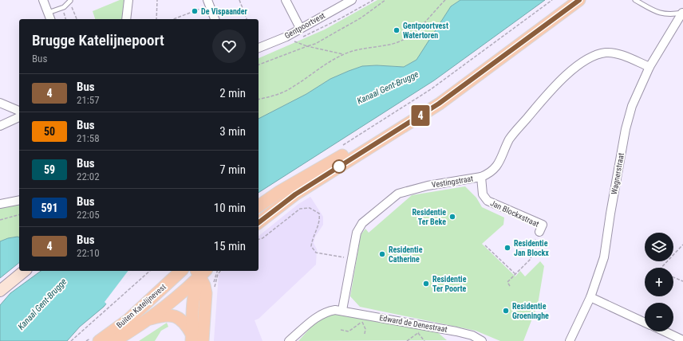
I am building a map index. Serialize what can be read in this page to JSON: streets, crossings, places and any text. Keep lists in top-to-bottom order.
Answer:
{
  "streets": {
    "main road": ["Buiten Katelijnevest"],
    "street": [
      "Gentpoortvest",
      "Wagnerstraat",
      "Vestingstraat",
      "Jan Blockxstraat",
      "Edward de Denestraat"
    ]
  },
  "crossings": [
    ["Wagnerstraat", "Vestingstraat"],
    ["Vestingstraat", "Jan Blockxstraat"],
    ["Vestingstraat", "Edward de Denestraat"]
  ],
  "water": ["Kanaal Gent-Brugge"],
  "places": [
    "De Vispaander",
    "Gentpoortvest Watertoren",
    "Residentie Ter Beke",
    "Residentie Jan Blockx",
    "Residentie Catherine",
    "Residentie Ter Poorte",
    "Residentie Groeninghe"
  ],
  "lines": ["bus line 4"],
  "page": {
    "on_map": "4",
    "heading": ["Brugge Katelijnepoort", "Bus"],
    "list": [
      {
        "mark": "4",
        "name": "Bus",
        "note": "21:57",
        "value": "2 min"
      },
      {
        "mark": "50",
        "name": "Bus",
        "note": "21:58",
        "value": "3 min"
      },
      {
        "mark": "59",
        "name": "Bus",
        "note": "22:02",
        "value": "7 min"
      },
      {
        "mark": "591",
        "name": "Bus",
        "note": "22:05",
        "value": "10 min"
      },
      {
        "mark": "4",
        "name": "Bus",
        "note": "22:10",
        "value": "15 min"
      }
    ],
    "map_buttons": ["+", "−"]
  }
}
